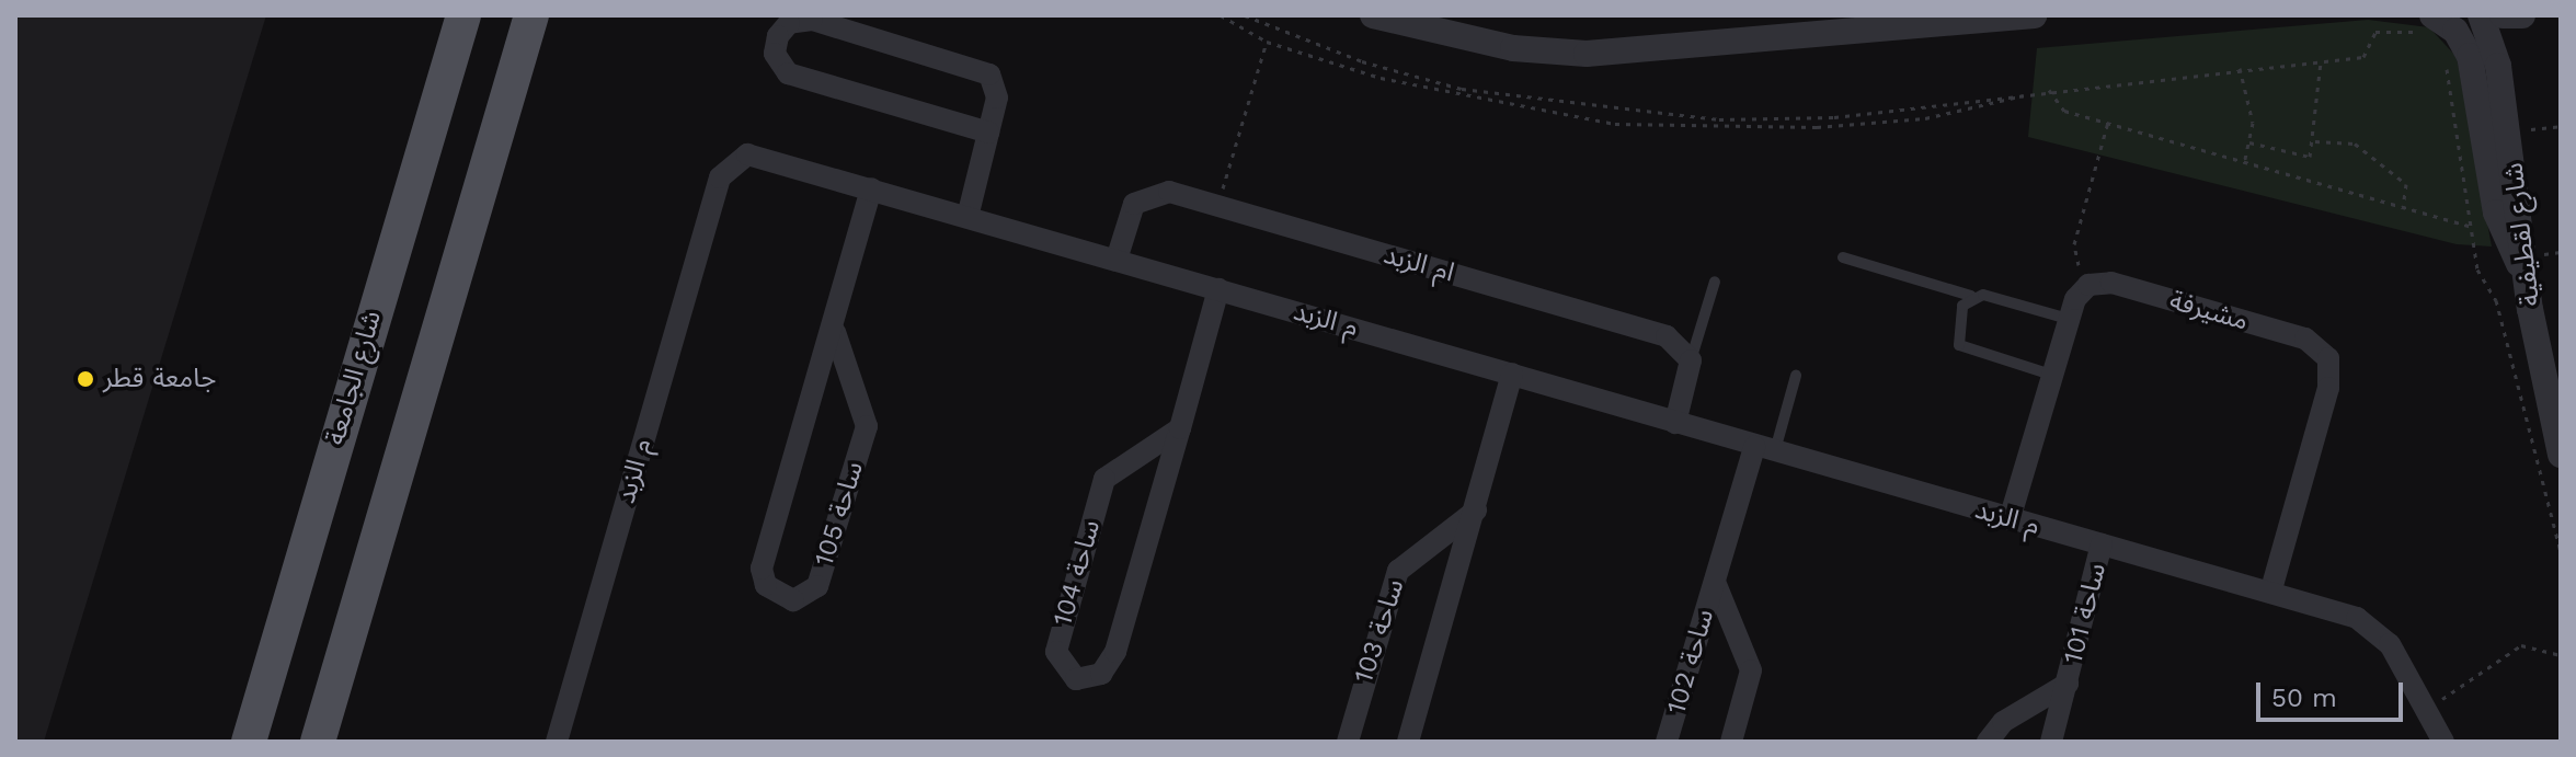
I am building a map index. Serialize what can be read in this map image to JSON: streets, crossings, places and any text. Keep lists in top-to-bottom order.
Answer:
{
  "streets": {
    "main road": ["شارع الجامعة"],
    "street": [
      "شارع لقطيفية",
      "ام الزبد",
      "مشيرفة",
      "م الزبد",
      "ساحة 105",
      "ساحة 104",
      "ساحة 101",
      "ساحة 103",
      "ساحة 102"
    ]
  },
  "crossings": [
    ["ام الزبد", "م الزبد"],
    ["مشيرفة", "م الزبد"],
    ["م الزبد", "ساحة 105"],
    ["م الزبد", "ساحة 104"],
    ["م الزبد", "ساحة 101"],
    ["م الزبد", "ساحة 102"]
  ],
  "places": ["جامعة قطر"],
  "scale_bar": "50 m"
}
